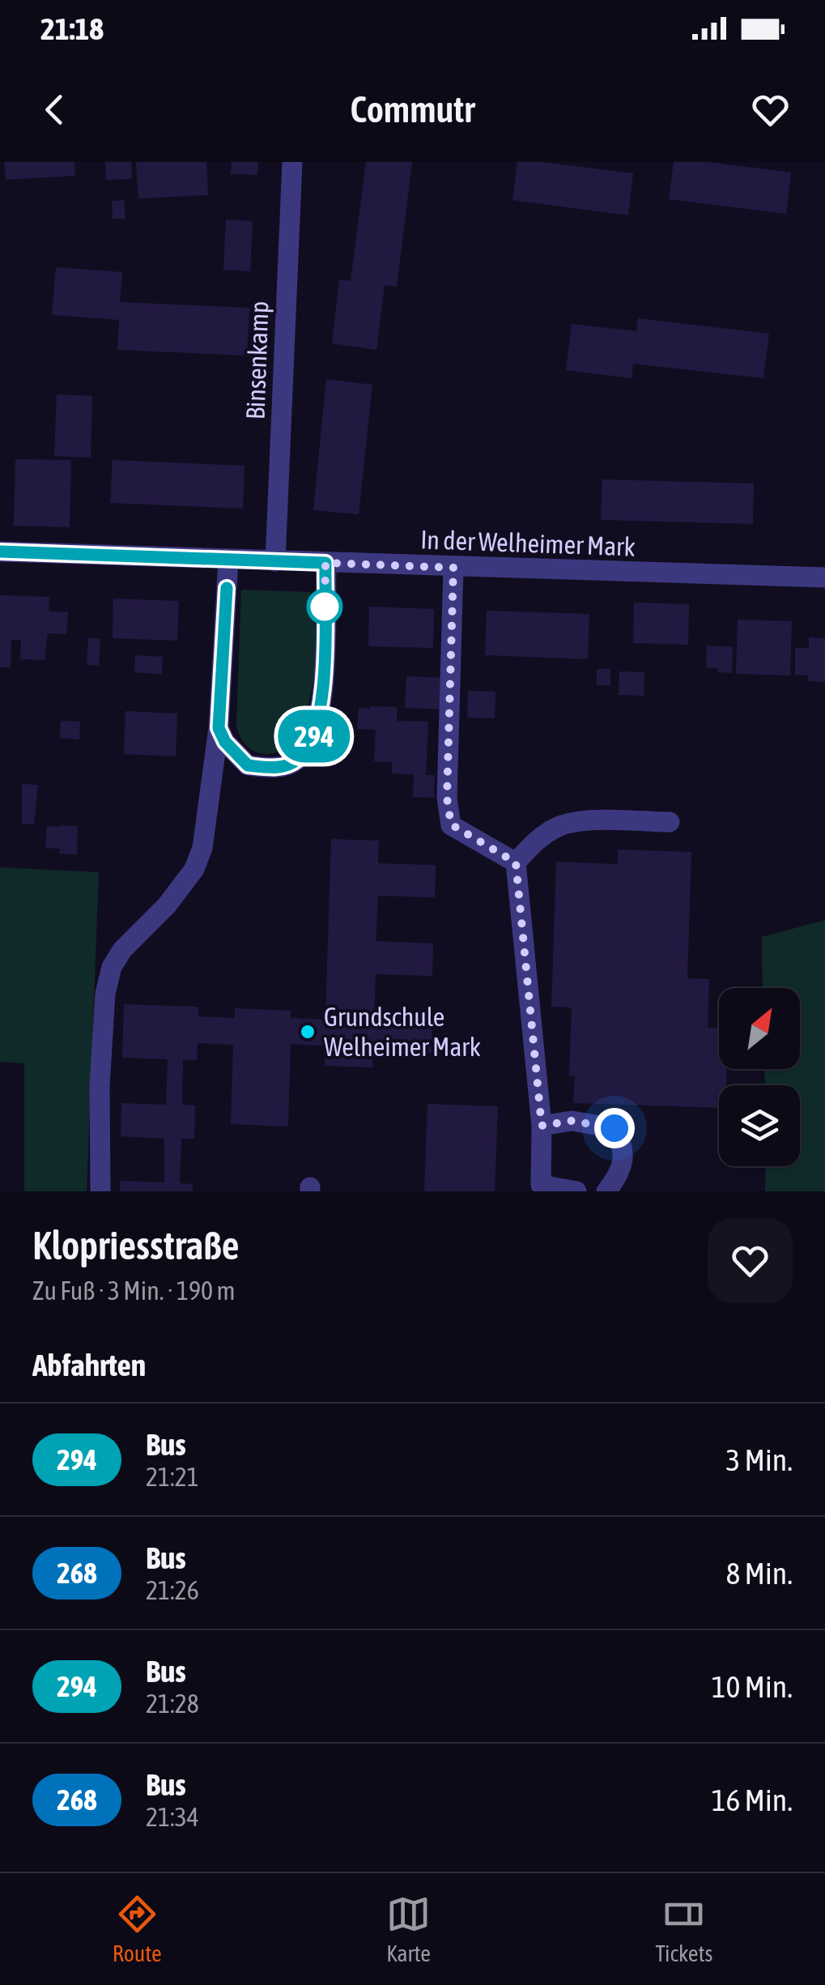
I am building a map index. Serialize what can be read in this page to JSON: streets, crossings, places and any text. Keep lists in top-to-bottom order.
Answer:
{
  "streets": {
    "street": ["Binsenkamp", "In der Welheimer Mark"]
  },
  "crossings": [
    ["Binsenkamp", "In der Welheimer Mark"]
  ],
  "places": ["Grundschule Welheimer Mark"],
  "lines": ["bus line 294"],
  "north": "top right",
  "page": {
    "status": "21:18",
    "header": "Commutr",
    "on_map": "294",
    "heading": [
      ["Klopriesstraße", "Zu Fuß · 3 Min. · 190 m"],
      "Abfahrten"
    ],
    "list": [
      {
        "mark": "294",
        "name": "Bus",
        "note": "21:21",
        "value": "3 Min."
      },
      {
        "mark": "268",
        "name": "Bus",
        "note": "21:26",
        "value": "8 Min."
      },
      {
        "mark": "294",
        "name": "Bus",
        "note": "21:28",
        "value": "10 Min."
      },
      {
        "mark": "268",
        "name": "Bus",
        "note": "21:34",
        "value": "16 Min."
      }
    ],
    "tabs": ["Route", "Karte", "Tickets"]
  }
}
